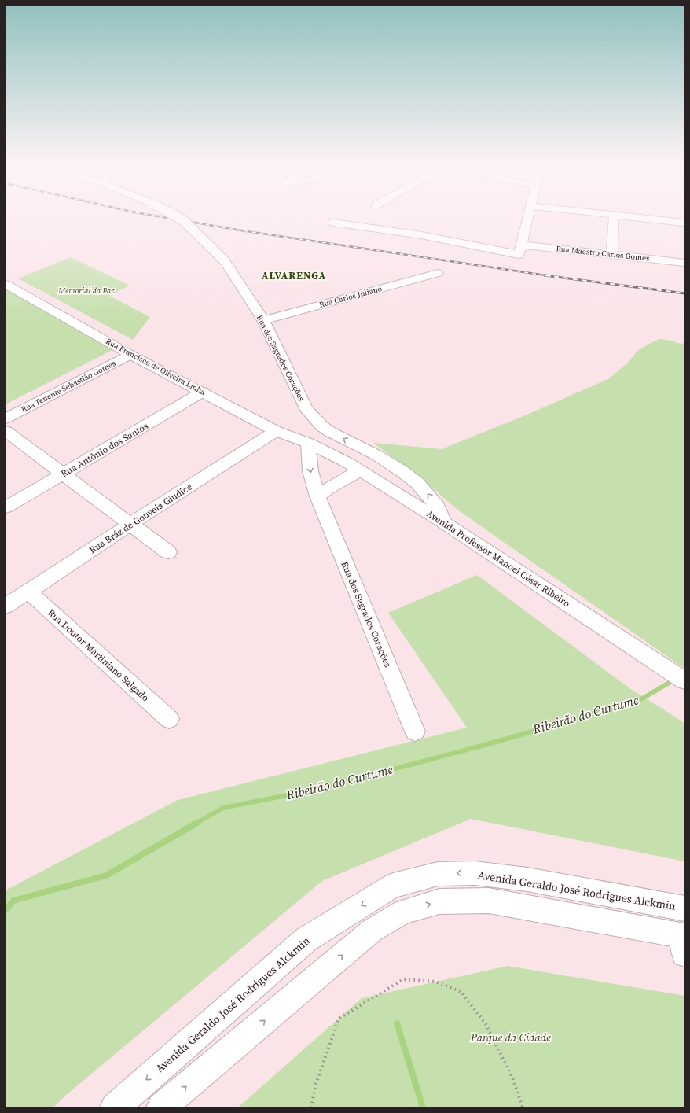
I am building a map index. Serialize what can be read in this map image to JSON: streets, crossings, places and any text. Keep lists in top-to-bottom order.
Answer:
{
  "streets": {
    "street": [
      "Rua Maestro Carlos Gomes",
      "Rua Carlos Juliano",
      "Rua dos Sagrados Corações",
      "Rua Francisco de Oliveira Linha",
      "Rua Tenente Sebastião Gomes",
      "Rua Antônio dos Santos",
      "Rua Bráz de Gouveia Giudice",
      "Avenida Professor Manoel César Ribeiro",
      "Rua Doutor Martiniano Salgado",
      "Avenida Geraldo José Rodrigues Alckmin"
    ]
  },
  "crossings": [
    ["Rua Carlos Juliano", "Rua dos Sagrados Corações"],
    ["Rua dos Sagrados Corações", "Rua Francisco de Oliveira Linha"],
    ["Rua dos Sagrados Corações", "Avenida Professor Manoel César Ribeiro"],
    ["Rua Francisco de Oliveira Linha", "Rua Tenente Sebastião Gomes"],
    ["Rua Francisco de Oliveira Linha", "Rua Antônio dos Santos"],
    ["Rua Francisco de Oliveira Linha", "Rua Bráz de Gouveia Giudice"],
    ["Rua Francisco de Oliveira Linha", "Avenida Professor Manoel César Ribeiro"],
    ["Rua Bráz de Gouveia Giudice", "Rua Doutor Martiniano Salgado"]
  ],
  "districts": ["ALVARENGA"],
  "water": ["Ribeirão do Curtume"],
  "parks": ["Memorial da Paz", "Parque da Cidade"]
}
